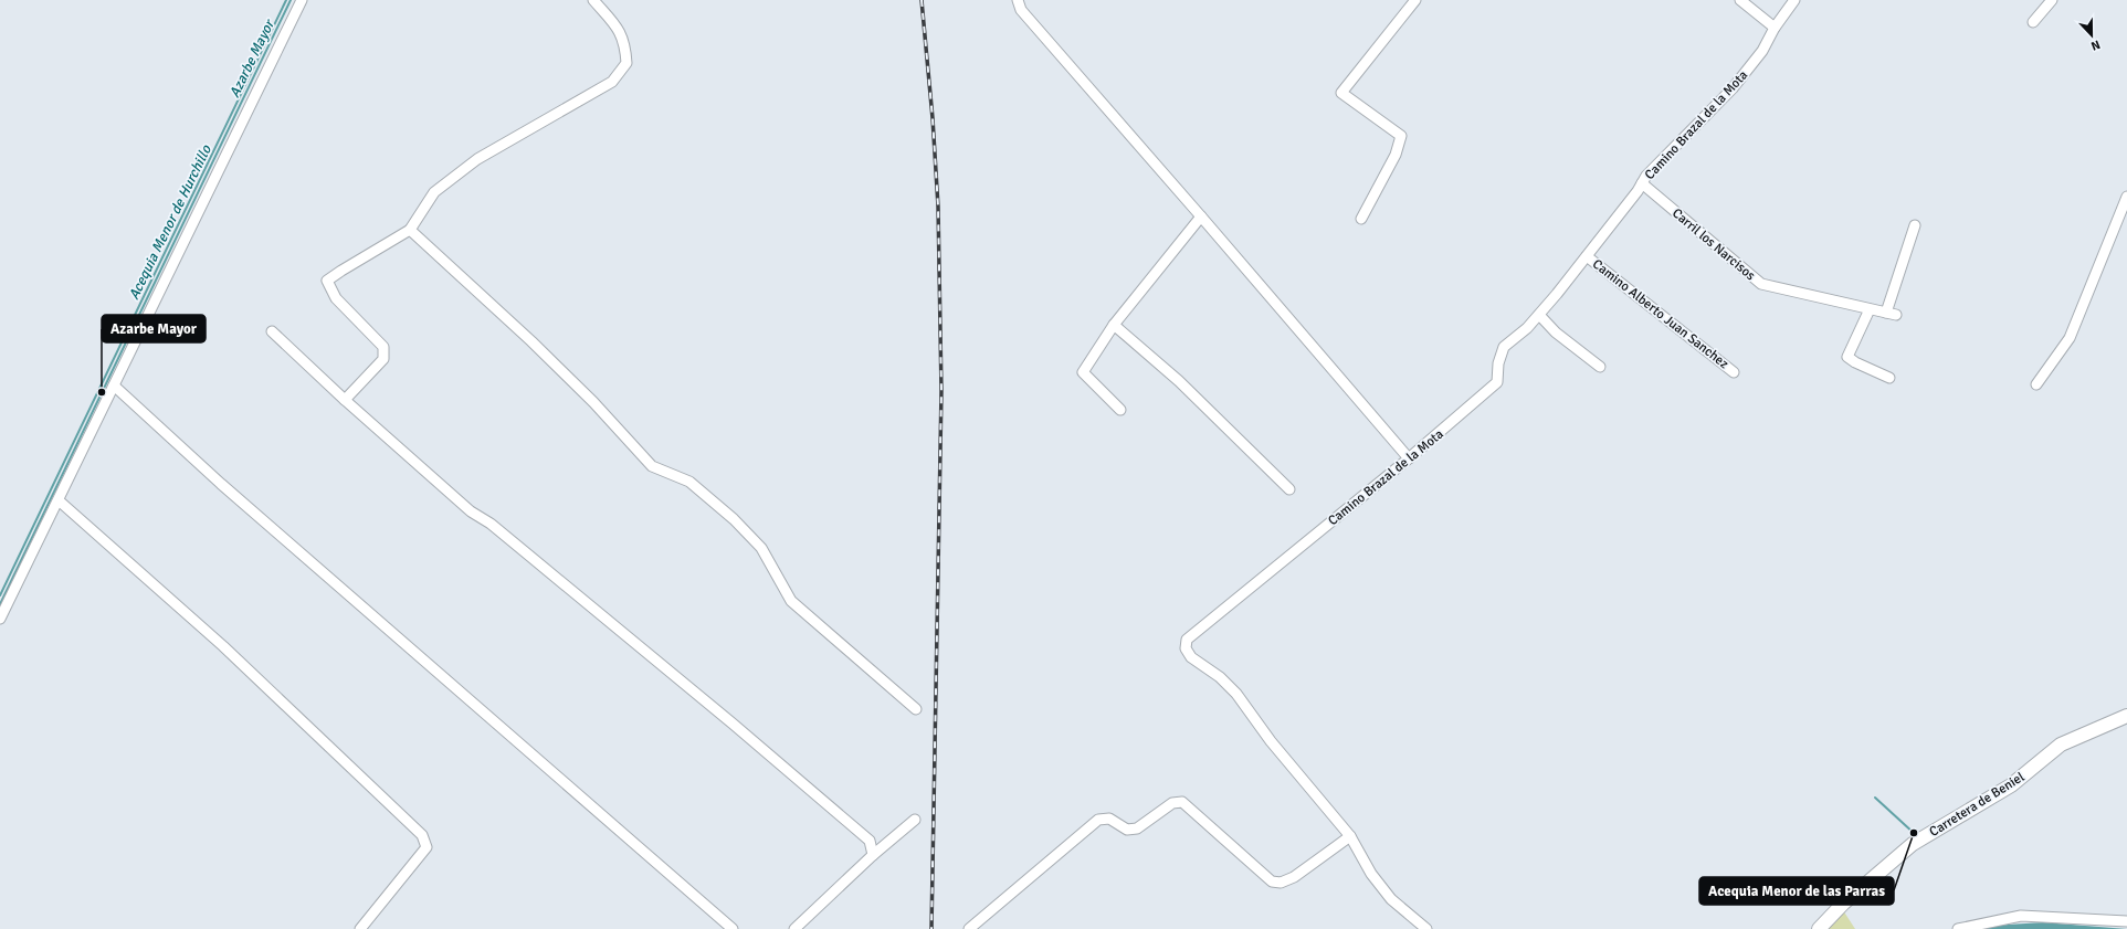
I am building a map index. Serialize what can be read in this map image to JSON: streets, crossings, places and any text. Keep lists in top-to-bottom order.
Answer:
{
  "streets": {
    "main road": ["Carretera de Beniel"],
    "street": ["Camino Brazal de la Mota", "Carril los Narcisos", "Camino Alberto Juan Sanchez"]
  },
  "crossings": [
    ["Camino Brazal de la Mota", "Carril los Narcisos"],
    ["Camino Brazal de la Mota", "Camino Alberto Juan Sanchez"]
  ],
  "water": ["Azarbe Mayor", "Acequia Menor de Hurchillo"],
  "places": ["Azarbe Mayor", "Acequia Menor de las Parras"],
  "north": "bottom"
}
